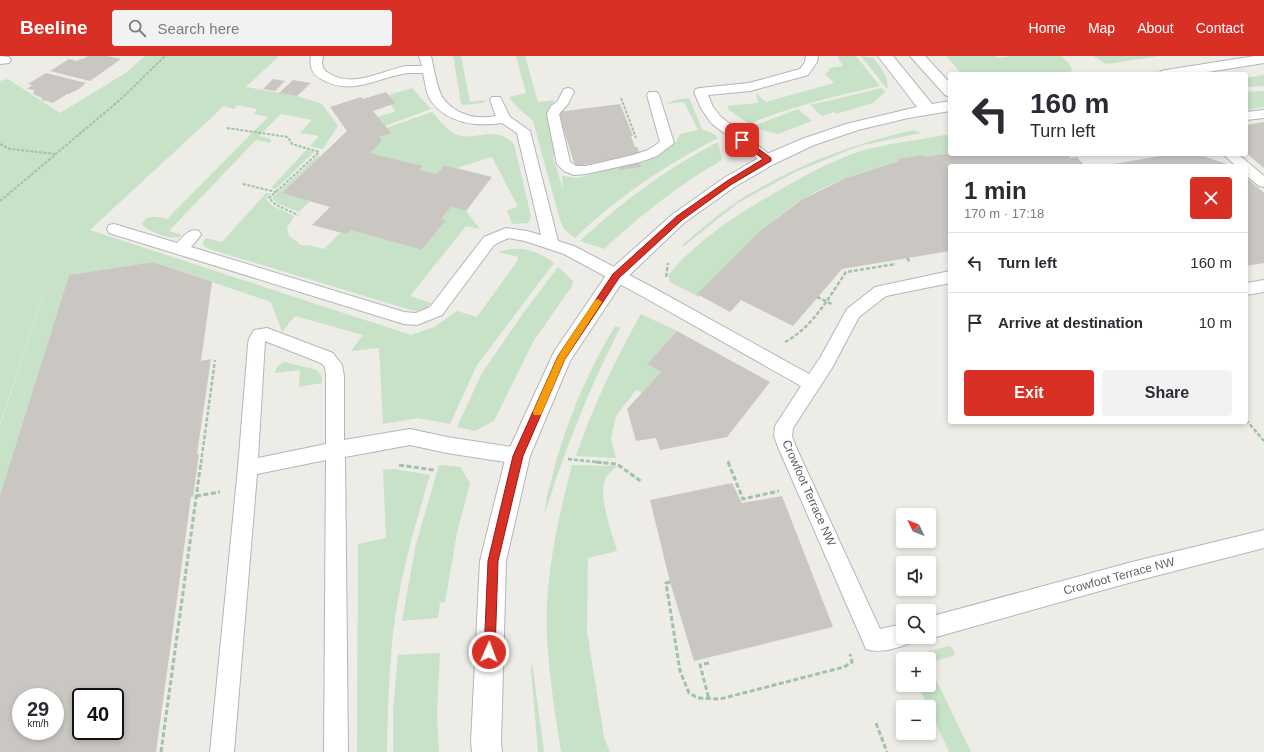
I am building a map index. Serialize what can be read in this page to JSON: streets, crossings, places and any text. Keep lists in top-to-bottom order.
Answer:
{
  "streets": {
    "lane": ["Crowfoot Terrace NW"]
  },
  "north": "top left",
  "page": {
    "header": "Beeline",
    "search": "Search here",
    "nav": [
      "Home",
      "Map",
      "About",
      "Contact"
    ],
    "turn": ["160 m", "Turn left"],
    "heading": ["1 min", "170 m · 17:18"],
    "list": [
      {
        "name": "Turn left",
        "value": "160 m"
      },
      {
        "name": "Arrive at destination",
        "value": "10 m"
      }
    ],
    "buttons": ["Exit", "Share"],
    "map_buttons": ["+", "−"],
    "speed": "29 km/h",
    "limit": "40"
  }
}
